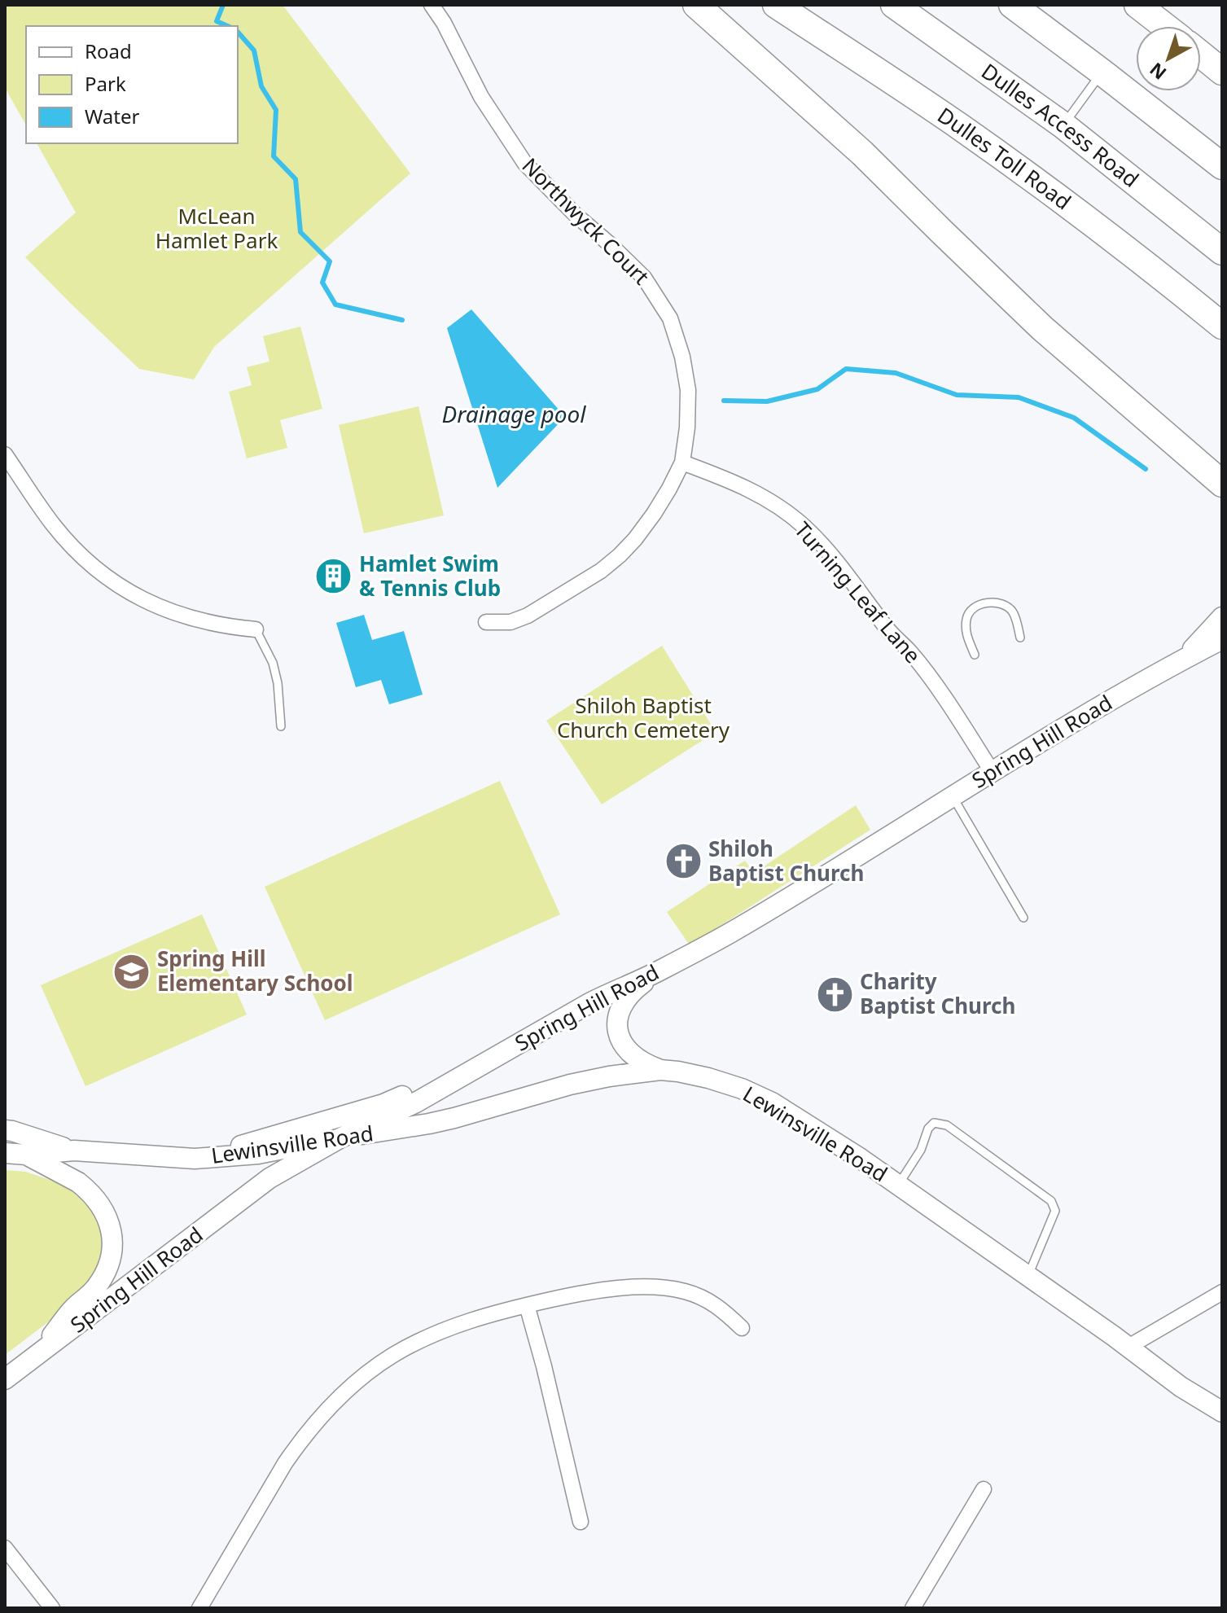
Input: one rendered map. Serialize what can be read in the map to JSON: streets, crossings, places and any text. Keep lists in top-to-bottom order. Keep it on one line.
{"streets":{"highway":["Dulles Access Road","Dulles Toll Road"],"main road":["Spring Hill Road","Lewinsville Road"],"street":["Northwyck Court","Turning Leaf Lane"]},"crossings":[["Northwyck Court","Turning Leaf Lane"],["Turning Leaf Lane","Spring Hill Road"],["Spring Hill Road","Lewinsville Road"]],"water":["Drainage pool"],"parks":["McLean Hamlet Park","Shiloh Baptist Church Cemetery"],"places":{"building":["Hamlet Swim & Tennis Club"],"church":["Shiloh Baptist Church","Charity Baptist Church"],"school or university":["Spring Hill Elementary School"]},"legend":["Road","Park","Water"],"north":"bottom left"}
